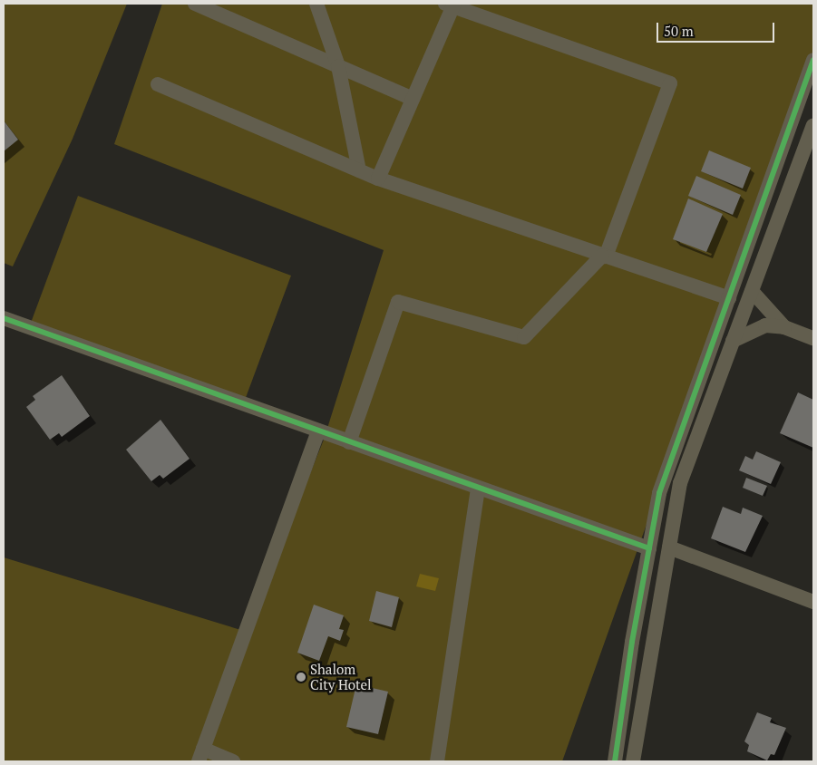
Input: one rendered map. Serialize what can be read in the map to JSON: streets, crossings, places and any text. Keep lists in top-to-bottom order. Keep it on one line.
{"places":["Shalom City Hotel"],"scale_bar":"50 m"}
